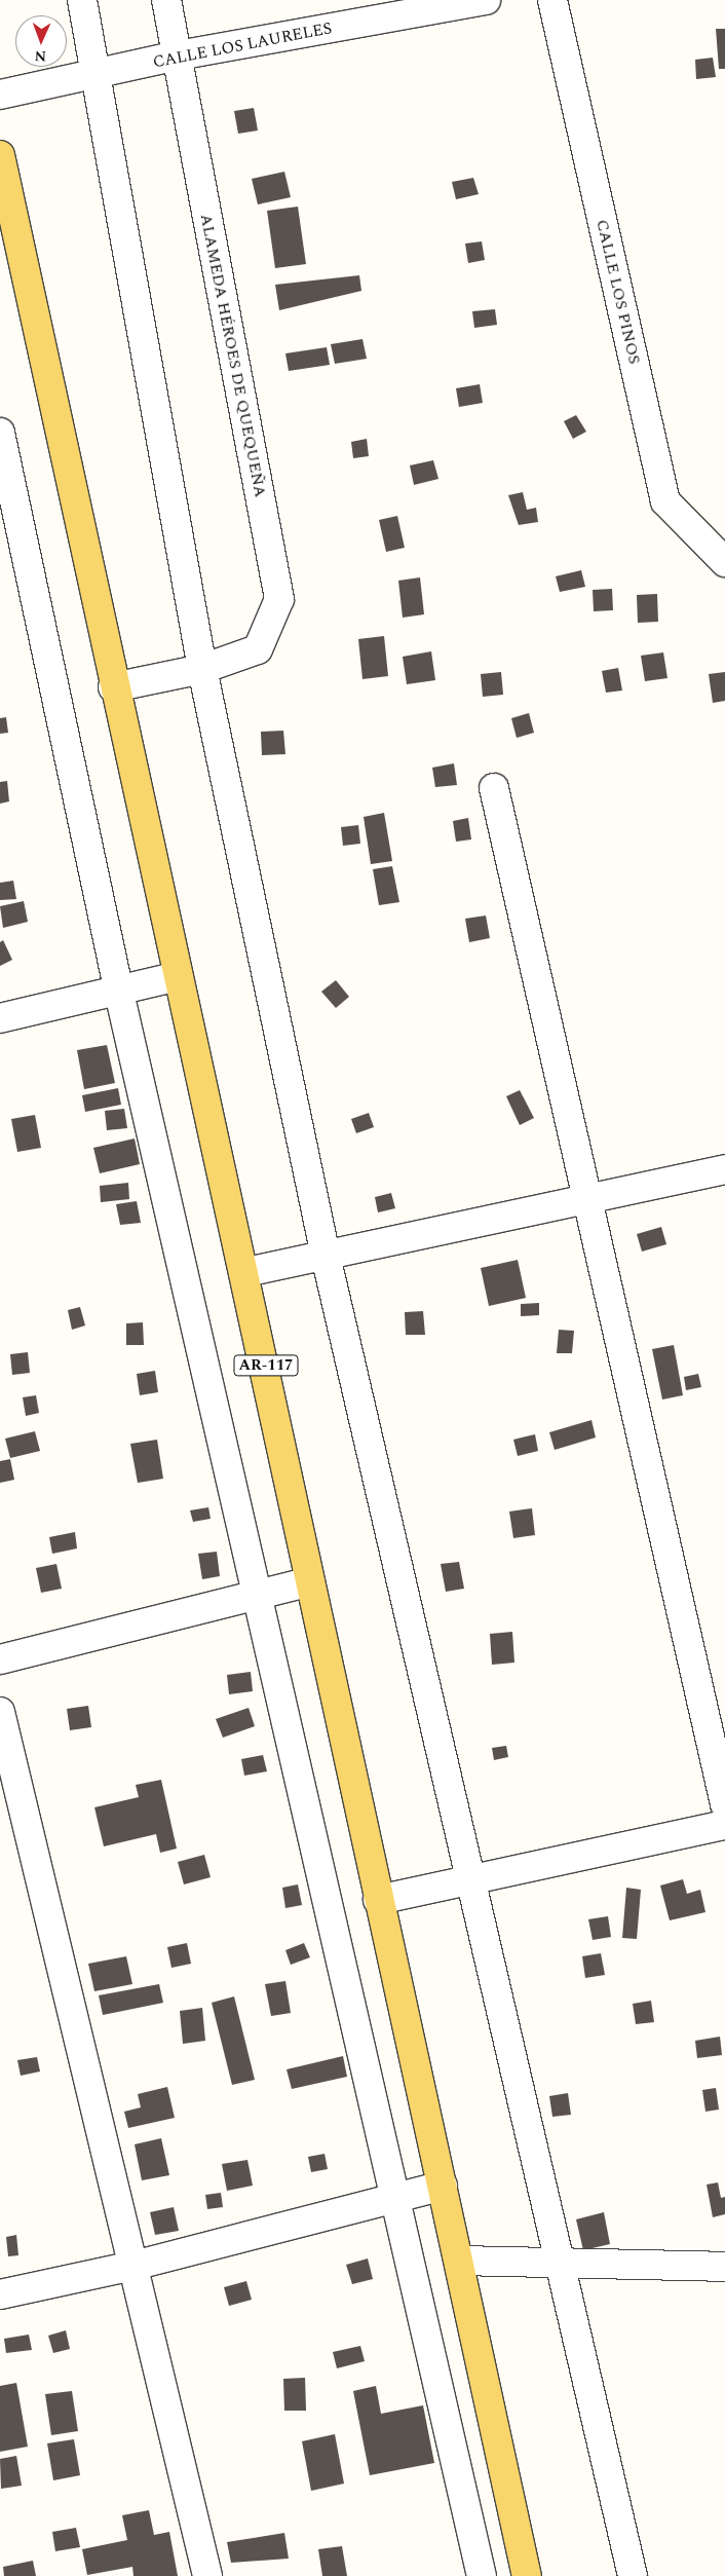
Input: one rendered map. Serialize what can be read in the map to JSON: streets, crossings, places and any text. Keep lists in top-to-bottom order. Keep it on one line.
{"streets":{"main road":["AR-117"],"street":["CALLE LOS LAURELES","CALLE LOS PINOS","ALAMEDA HÉROES DE QUEQUEÑA"]},"crossings":[["CALLE LOS LAURELES","ALAMEDA HÉROES DE QUEQUEÑA"],["ALAMEDA HÉROES DE QUEQUEÑA","AR-117"]],"north":"bottom"}
